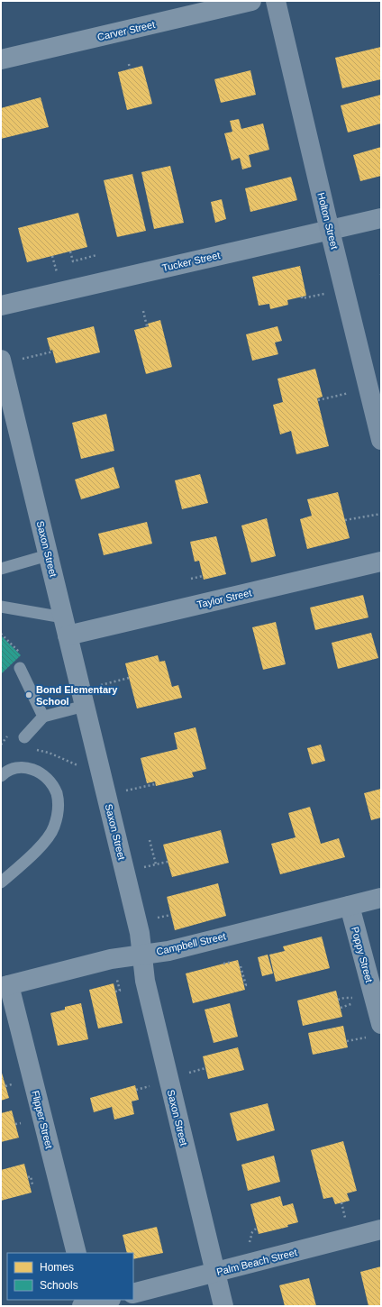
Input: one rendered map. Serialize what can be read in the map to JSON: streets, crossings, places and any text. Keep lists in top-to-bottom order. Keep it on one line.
{"streets":{"street":["Carver Street","Holton Street","Tucker Street","Saxon Street","Taylor Street","Campbell Street","Poppy Street","Flipper Street","Palm Beach Street"]},"crossings":[["Holton Street","Tucker Street"],["Saxon Street","Taylor Street"],["Saxon Street","Campbell Street"],["Saxon Street","Palm Beach Street"],["Campbell Street","Poppy Street"],["Campbell Street","Flipper Street"]],"places":["Bond Elementary School"],"legend":["Homes","Schools"]}
